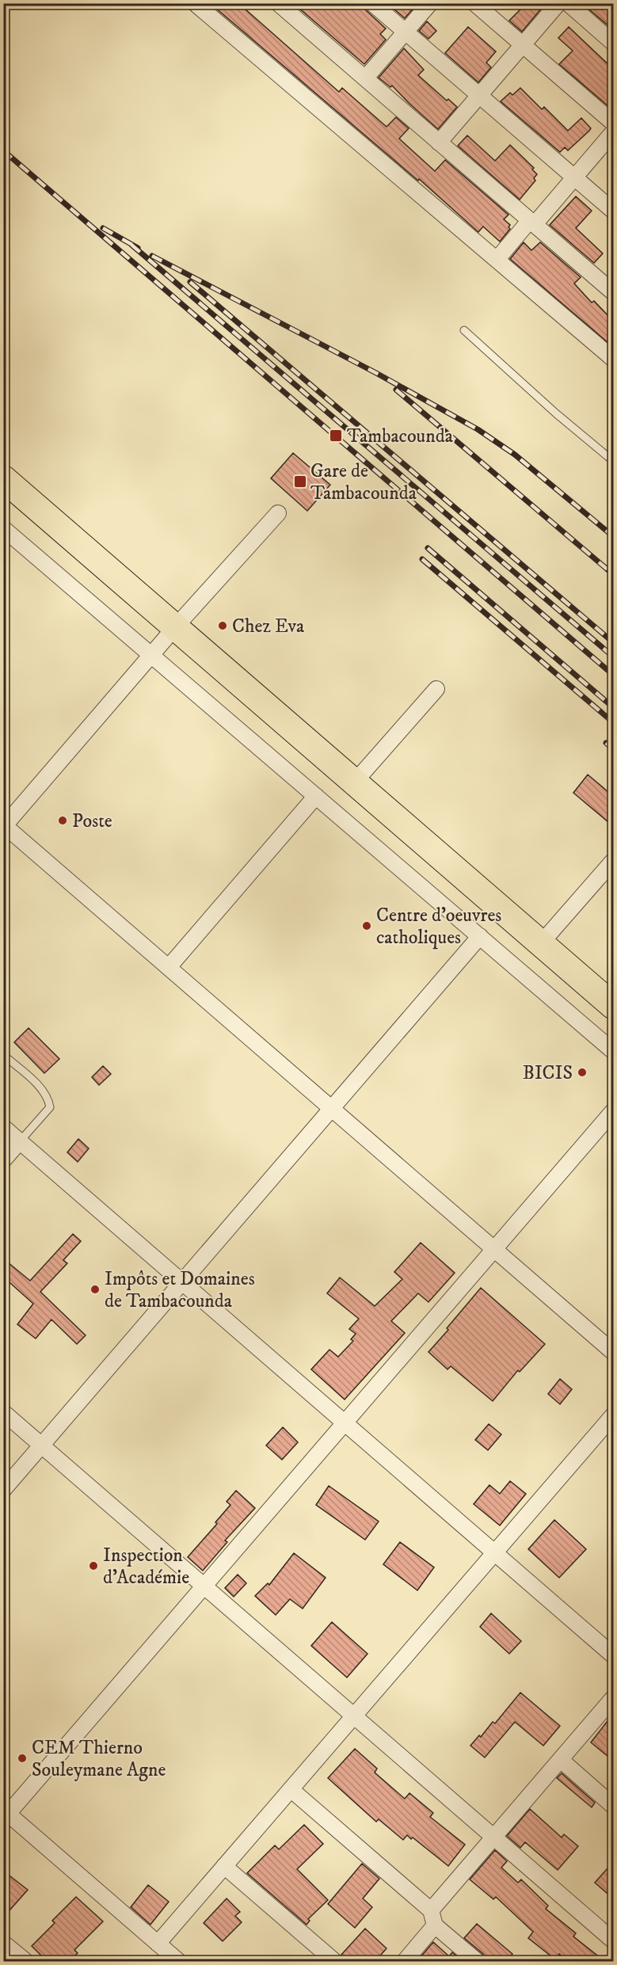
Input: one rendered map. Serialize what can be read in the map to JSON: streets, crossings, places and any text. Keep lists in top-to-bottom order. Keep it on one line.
{"places":{"transit":["Tambacounda","Gare de Tambacounda"],"other":["Chez Eva","Poste","Centre d'oeuvres catholiques","BICIS","Impôts et Domaines de Tambacounda","Inspection d'Académie","CEM Thierno Souleymane Agne"]}}
